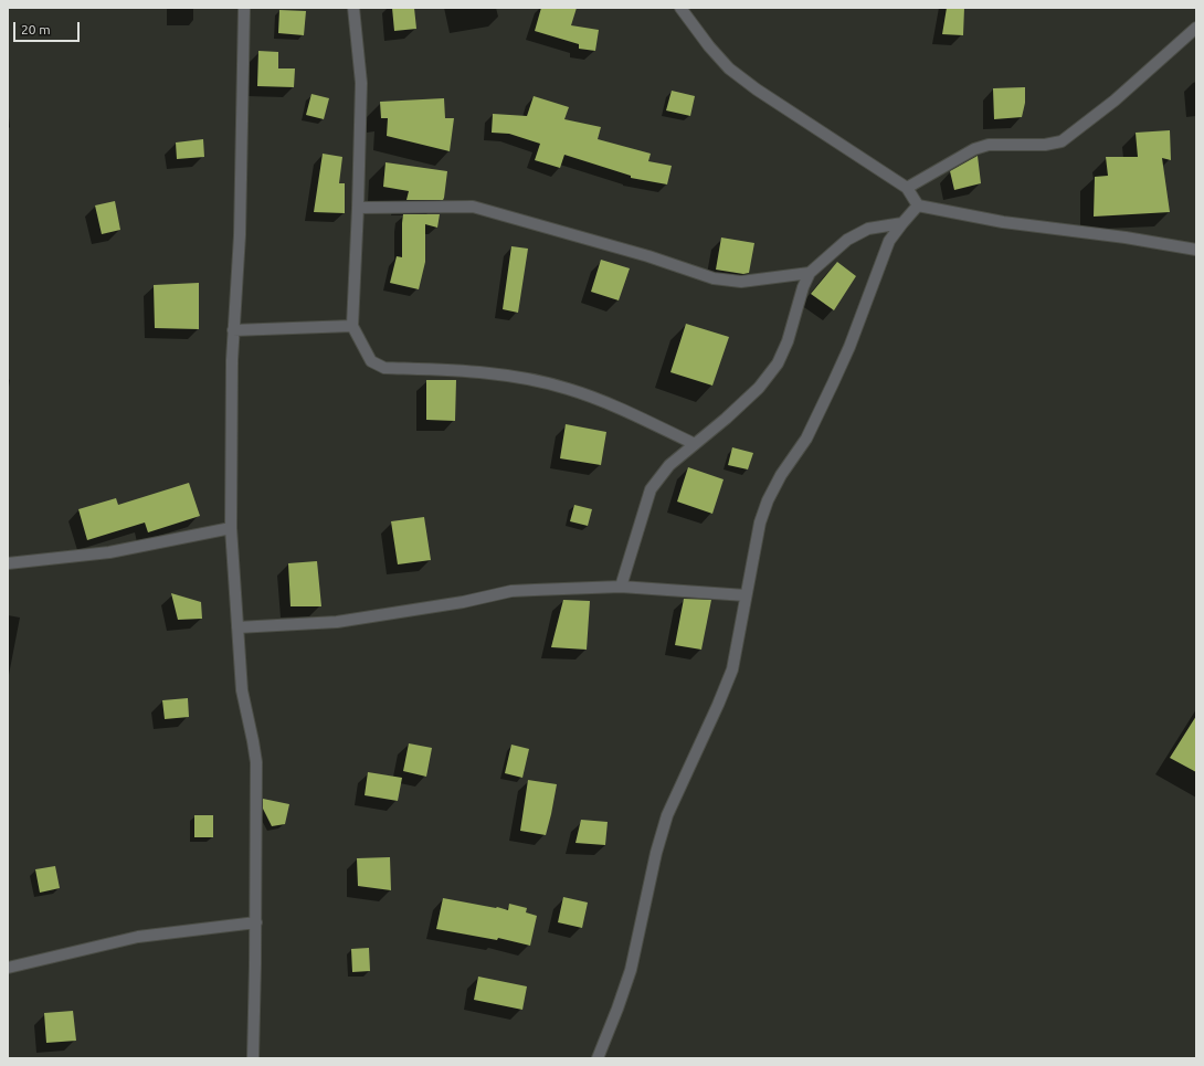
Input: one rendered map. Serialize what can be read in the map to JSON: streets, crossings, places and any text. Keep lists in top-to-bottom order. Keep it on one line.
{"scale_bar":"20 m"}
